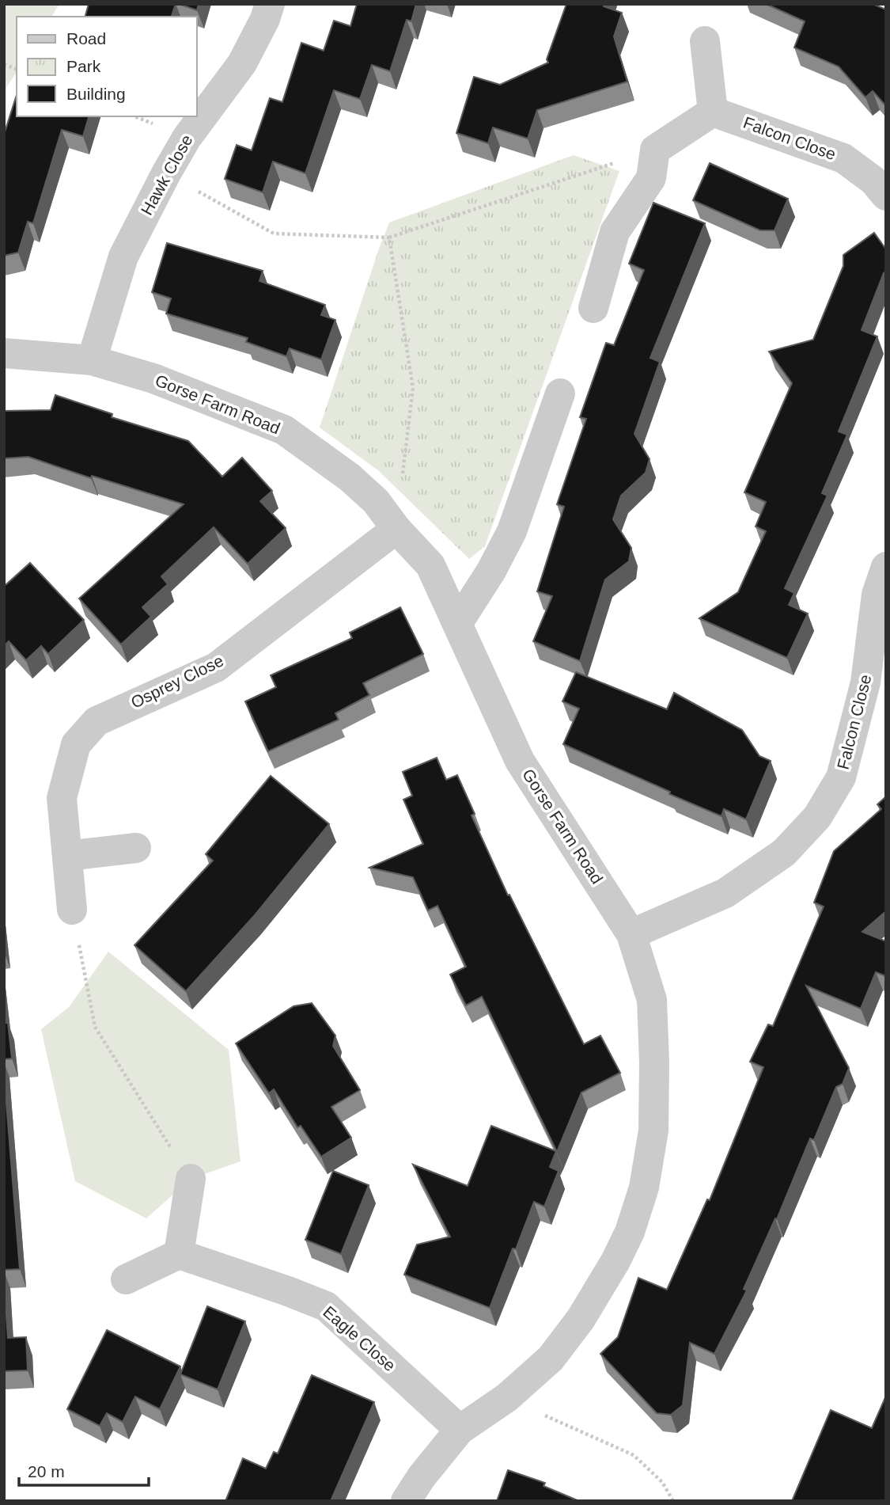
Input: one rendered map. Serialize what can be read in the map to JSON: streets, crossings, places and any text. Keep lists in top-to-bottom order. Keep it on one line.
{"streets":{"street":["Falcon Close","Hawk Close","Gorse Farm Road","Osprey Close","Eagle Close"]},"crossings":[["Falcon Close","Gorse Farm Road"],["Hawk Close","Gorse Farm Road"],["Gorse Farm Road","Osprey Close"],["Gorse Farm Road","Eagle Close"]],"legend":["Road","Park","Building"],"scale_bar":"20 m"}
